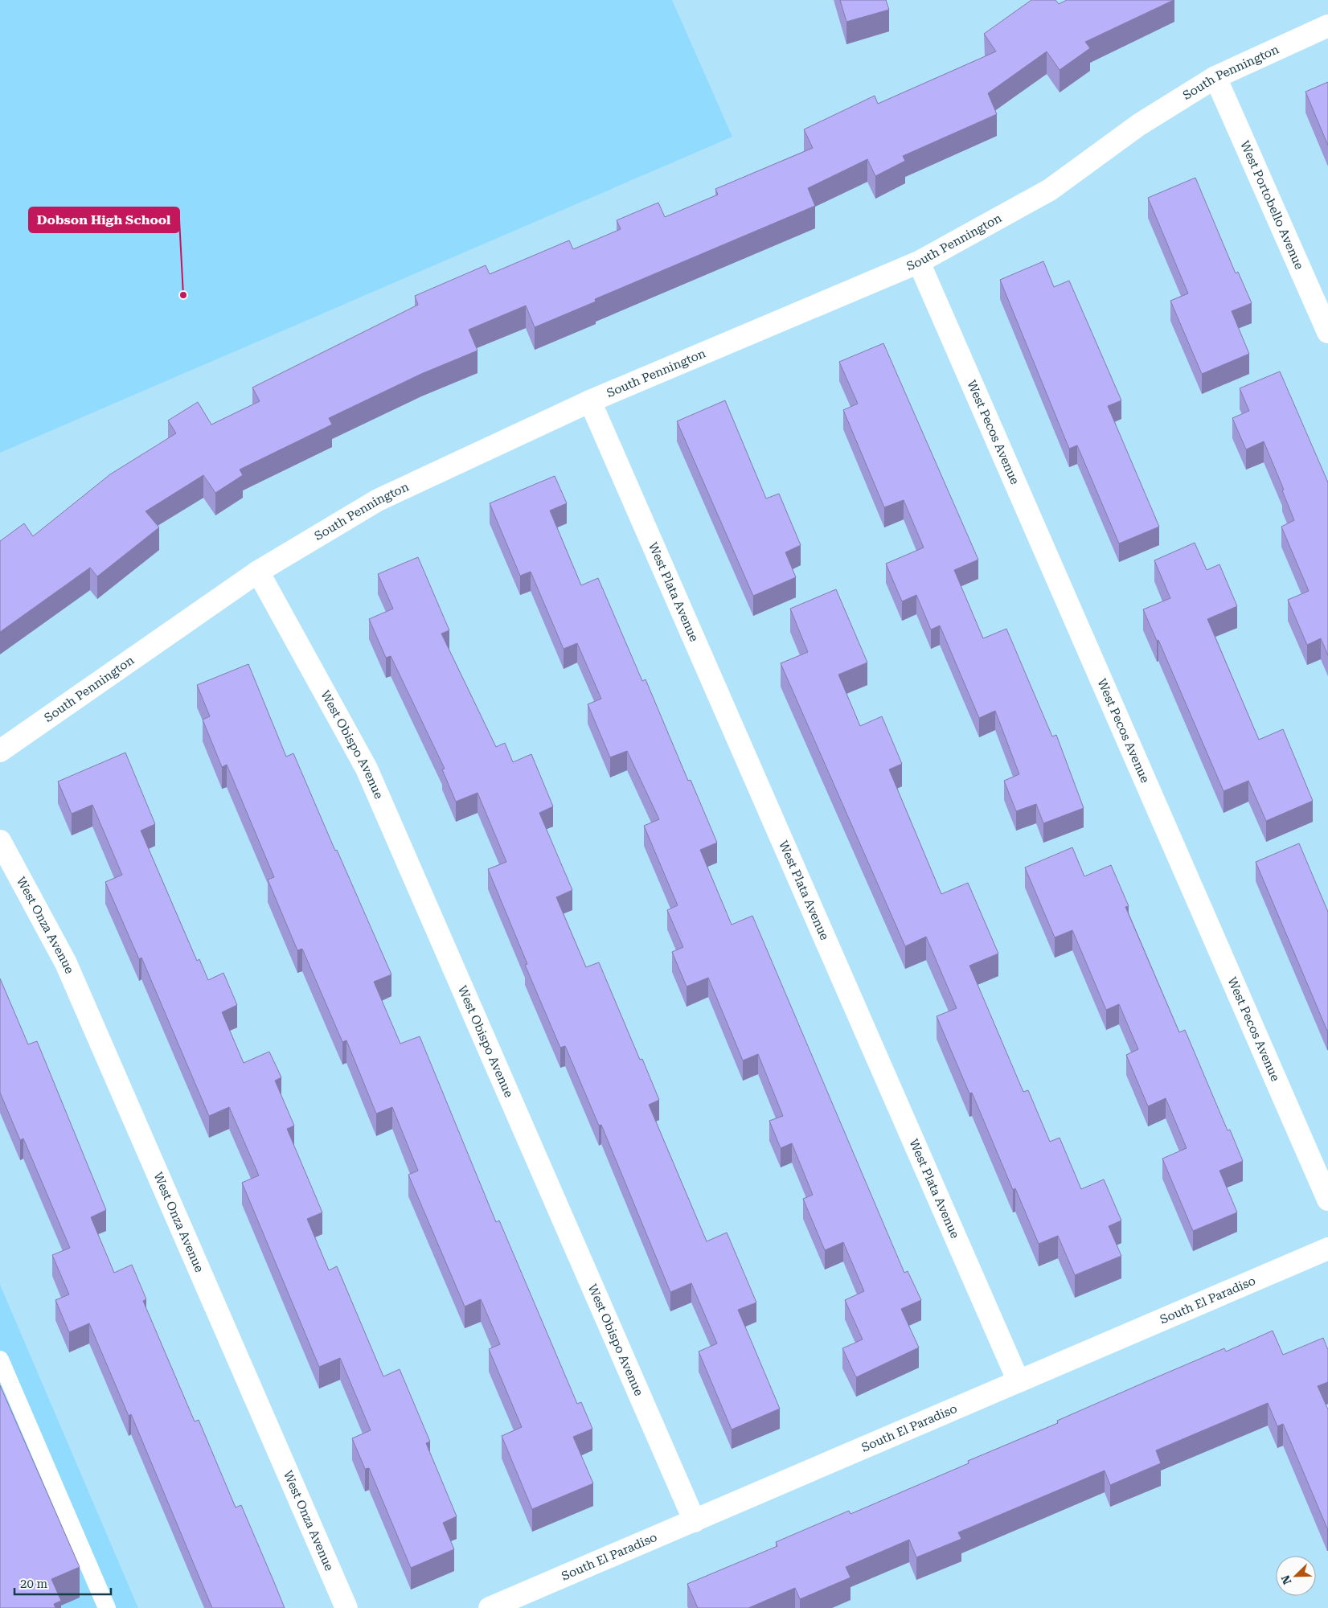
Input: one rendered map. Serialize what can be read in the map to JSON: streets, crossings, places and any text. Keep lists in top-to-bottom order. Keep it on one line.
{"streets":{"street":["South Pennington","West Portobello Avenue","West Pecos Avenue","West Plata Avenue","West Obispo Avenue","West Onza Avenue","South El Paradiso"]},"crossings":[["South Pennington","West Portobello Avenue"],["South Pennington","West Pecos Avenue"],["South Pennington","West Plata Avenue"],["South Pennington","West Obispo Avenue"],["West Plata Avenue","South El Paradiso"],["West Obispo Avenue","South El Paradiso"]],"places":["Dobson High School"],"scale_bar":"20 m","north":"bottom left"}
